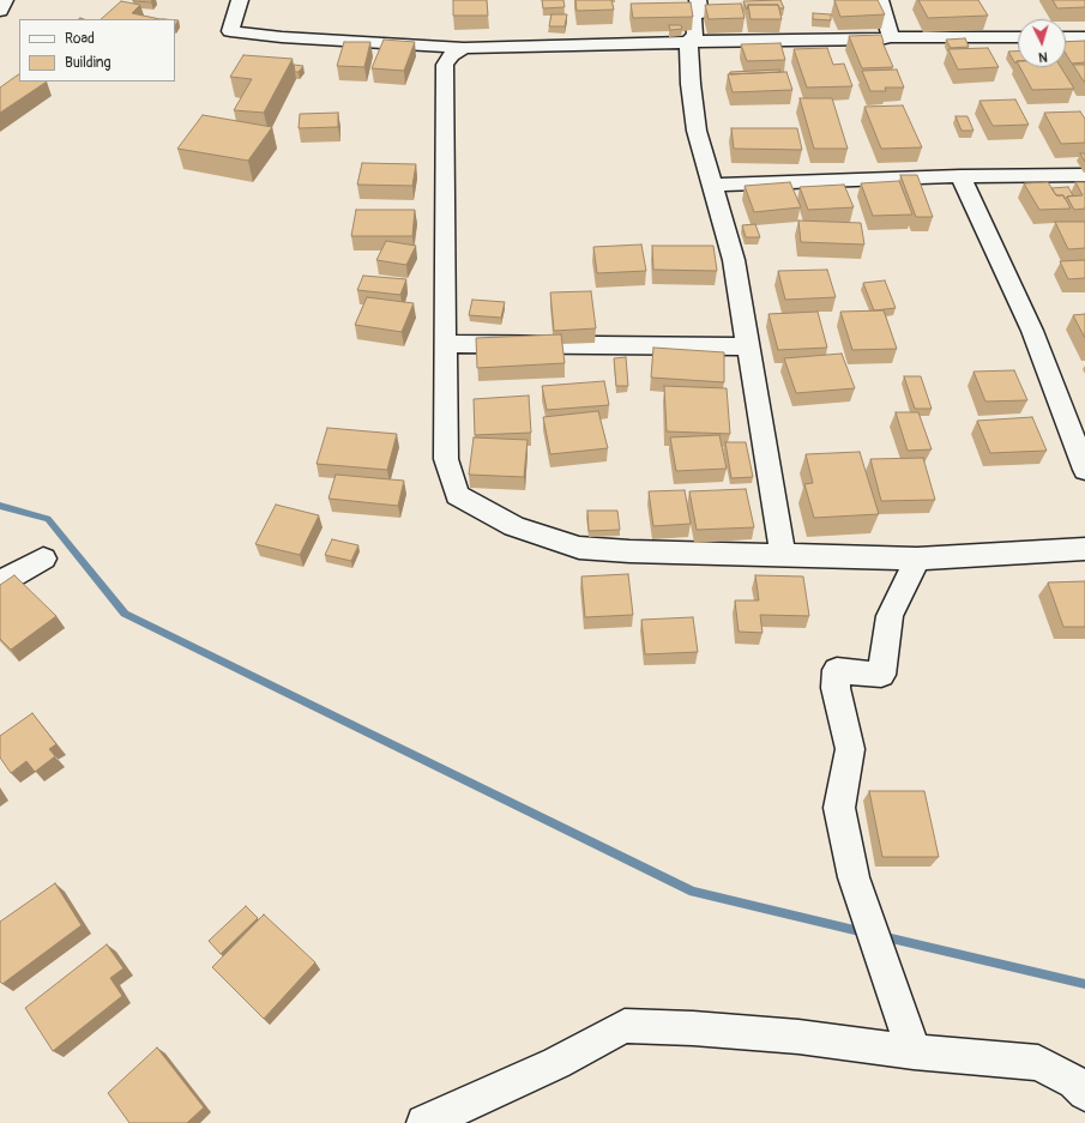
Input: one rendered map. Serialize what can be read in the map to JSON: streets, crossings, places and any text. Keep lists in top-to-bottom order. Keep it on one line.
{"legend":["Road","Building"],"north":"bottom"}
